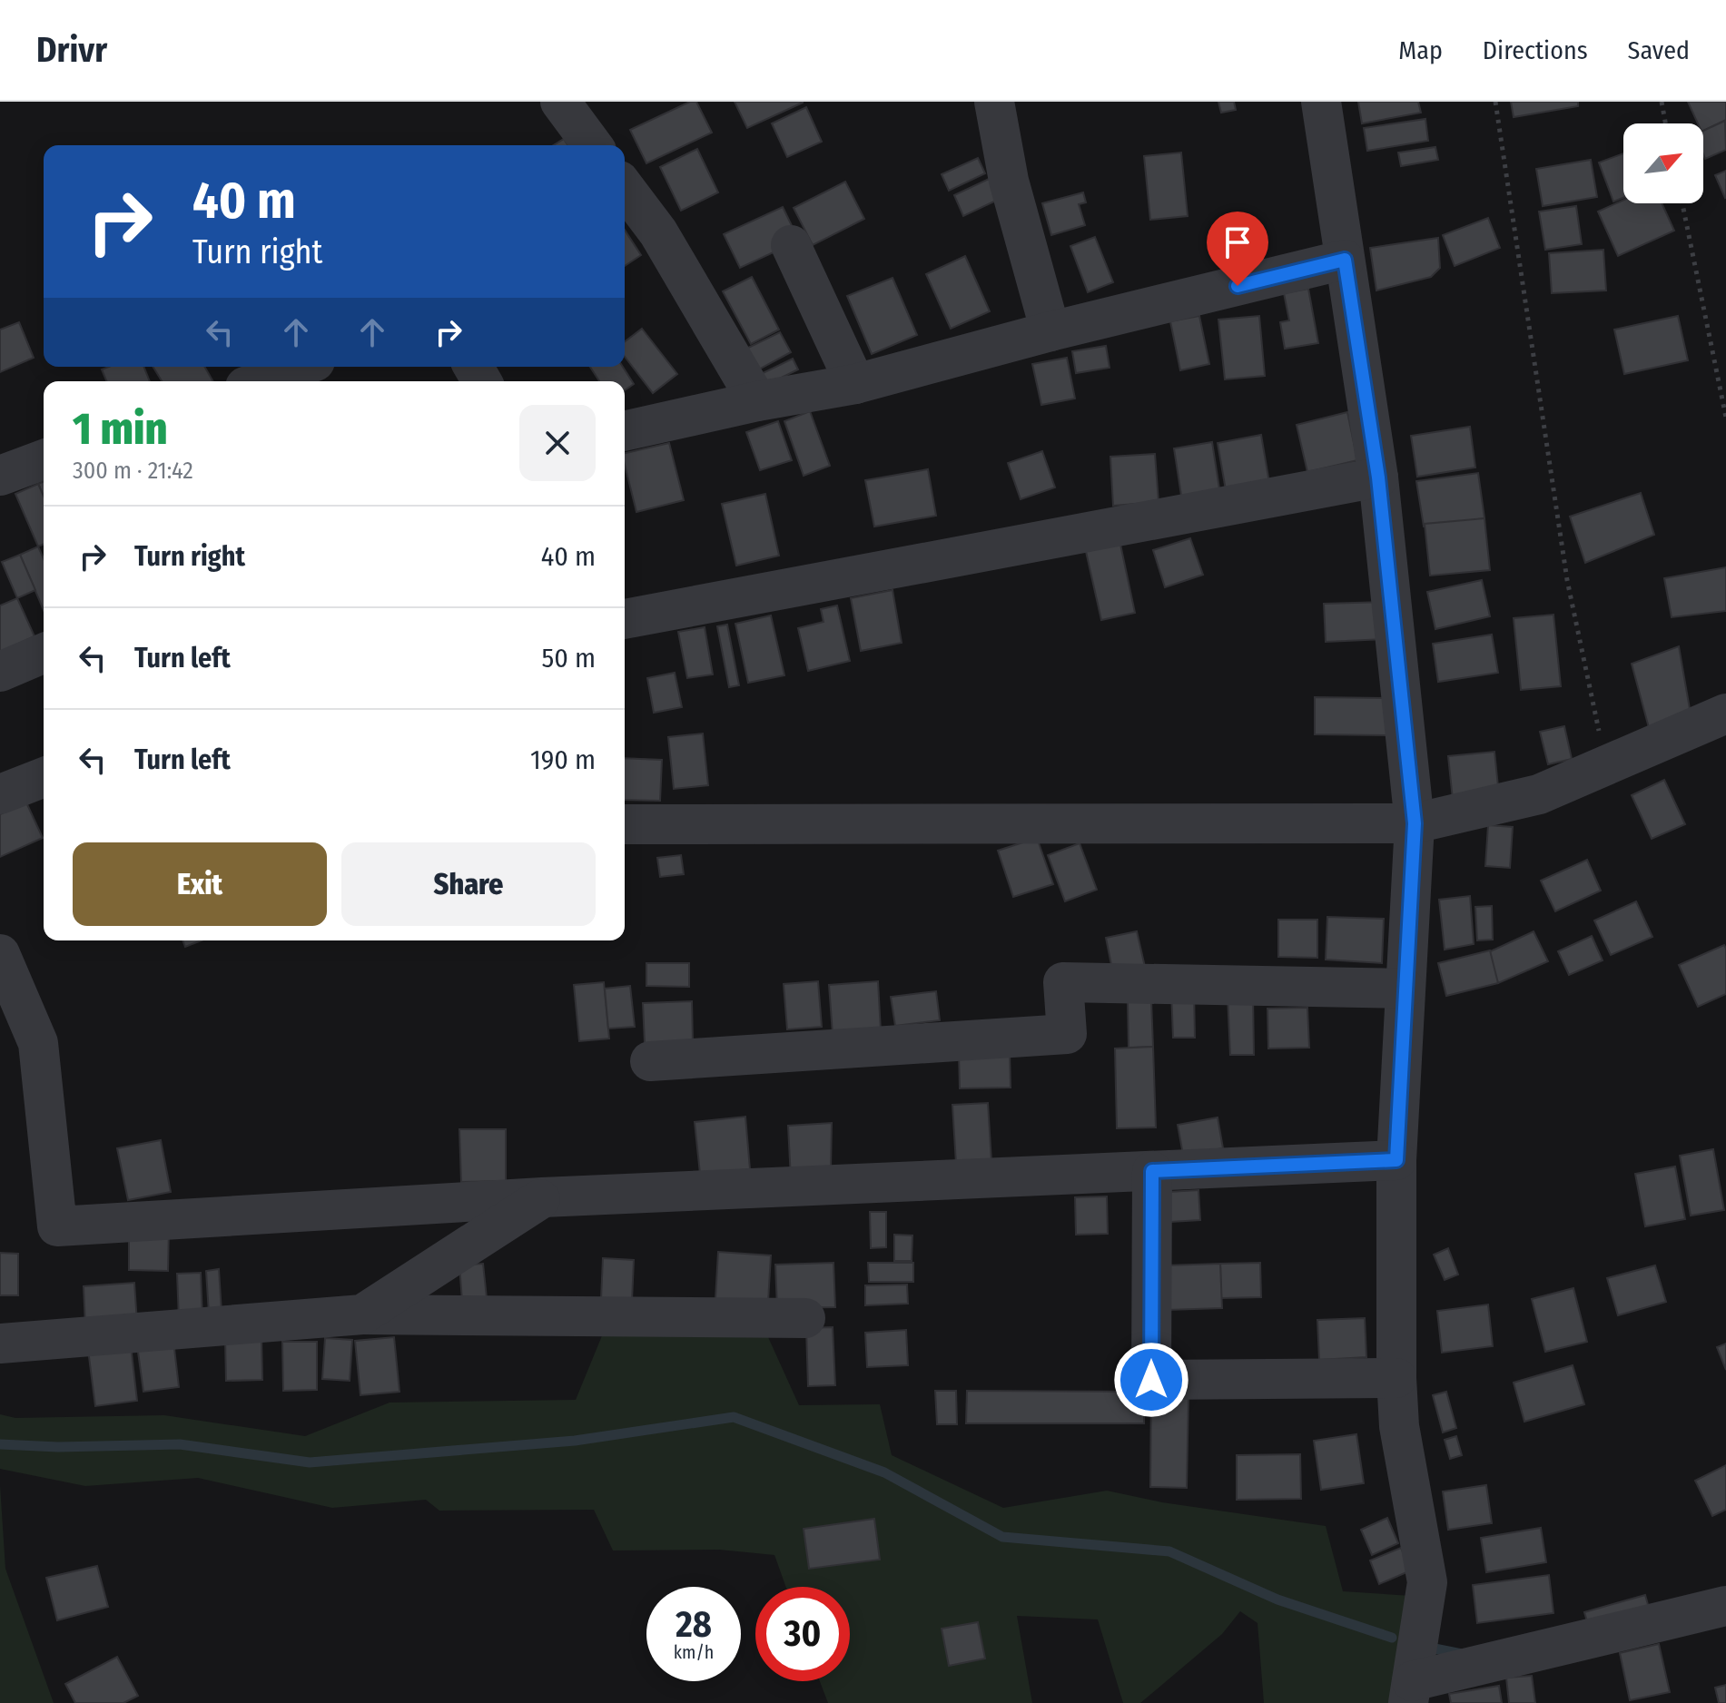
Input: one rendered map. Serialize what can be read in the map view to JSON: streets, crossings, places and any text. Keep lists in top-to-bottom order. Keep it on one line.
{"north":"top right","page":{"header":"Drivr","nav":["Map","Directions","Saved"],"turn":["40 m","Turn right"],"heading":["1 min","300 m · 21:42"],"list":[{"name":"Turn right","value":"40 m"},{"name":"Turn left","value":"50 m"},{"name":"Turn left","value":"190 m"}],"buttons":["Exit","Share"],"speed":"28 km/h","limit":"30"}}
